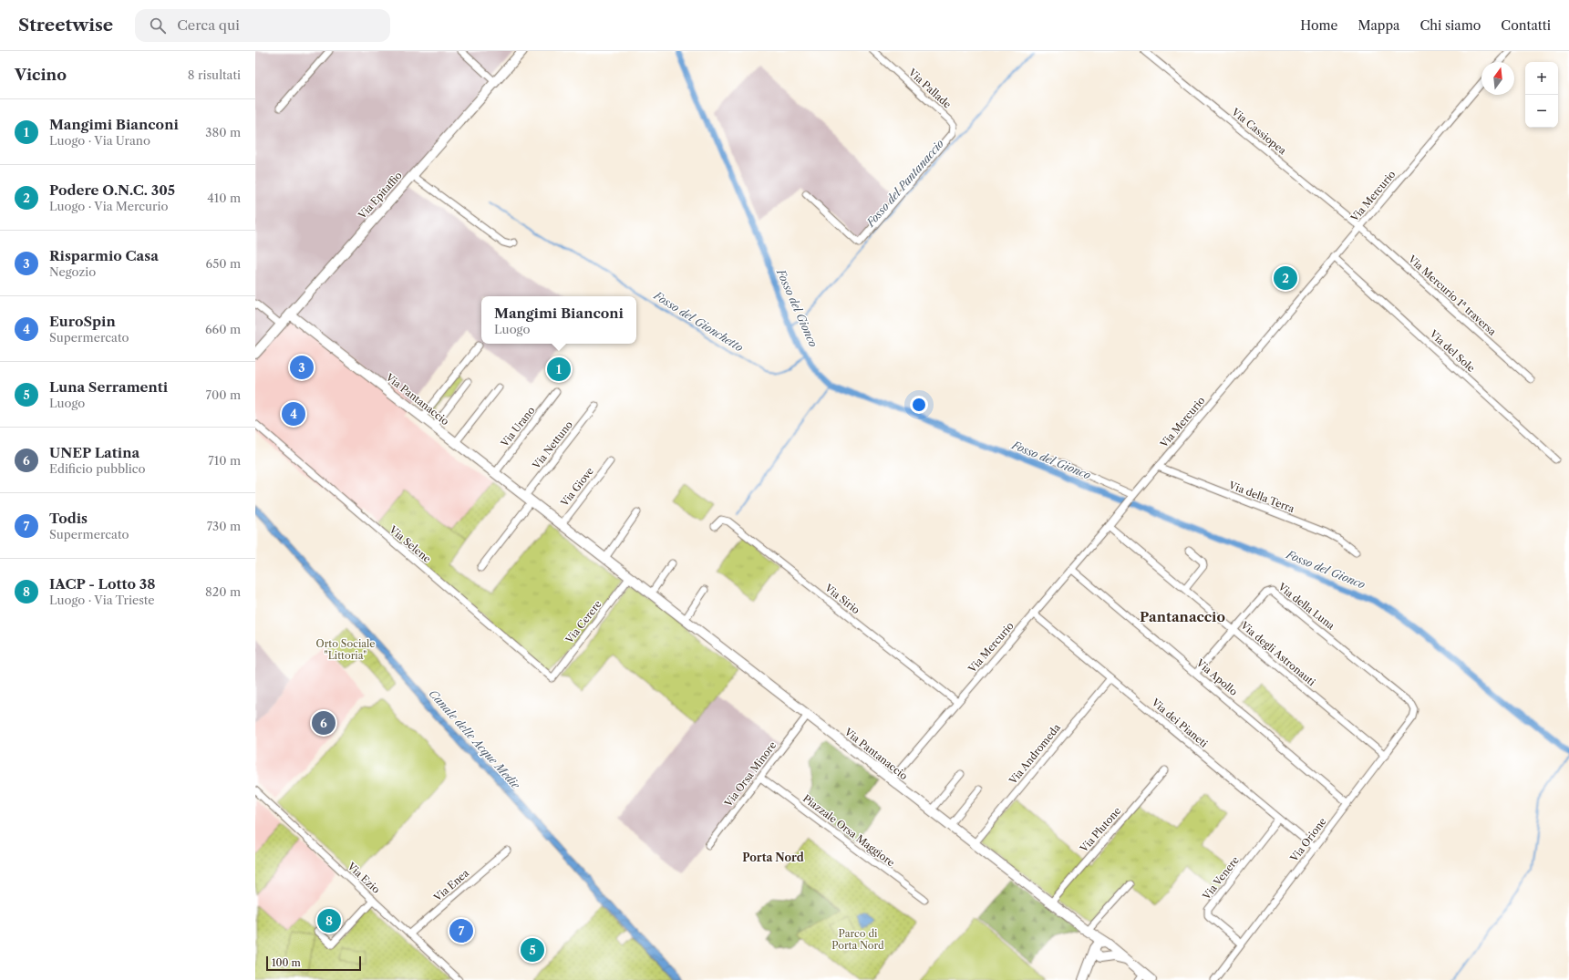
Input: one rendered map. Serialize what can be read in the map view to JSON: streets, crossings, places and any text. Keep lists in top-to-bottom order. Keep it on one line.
{"streets":{"street":["Via Pallade","Via Cassiopea","Via Epitaffio","Via Mercurio","Via Mercurio 1ª traversa","Via del Sole","Via Pantanaccio","Via Urano","Via Nettuno","Via Giove","Via della Terra","Via Selene","Via Sirio","Via della Luna","Via Cerere","Via degli Astronauti","Via Apollo","Via dei Pianeti","Via Andromeda","Via Orsa Minore","Via Plutone","Piazzale Orsa Maggiore","Via Orione","Via Ezio","Via Venere","Via Enea"]},"crossings":[["Via Cassiopea","Via Mercurio"],["Via Cassiopea","Via Mercurio 1ª traversa"],["Via Epitaffio","Via Pantanaccio"],["Via Mercurio","Via Mercurio 1ª traversa"],["Via Mercurio","Via del Sole"],["Via Mercurio","Via Pantanaccio"],["Via Mercurio","Via della Terra"],["Via Mercurio","Via Sirio"],["Via Mercurio","Via degli Astronauti"],["Via Mercurio","Via Apollo"],["Via Mercurio","Via dei Pianeti"],["Via Pantanaccio","Via Urano"],["Via Pantanaccio","Via Nettuno"],["Via Pantanaccio","Via Giove"],["Via Pantanaccio","Via Cerere"],["Via Pantanaccio","Via Andromeda"],["Via Pantanaccio","Via Orsa Minore"],["Via Pantanaccio","Via Plutone"],["Via Selene","Via Cerere"],["Via della Luna","Via degli Astronauti"],["Via della Luna","Via Apollo"],["Via della Luna","Via Orione"],["Via degli Astronauti","Via Orione"],["Via Apollo","Via Orione"],["Via dei Pianeti","Via Andromeda"],["Via dei Pianeti","Via Orione"],["Via dei Pianeti","Via Venere"],["Via Orsa Minore","Piazzale Orsa Maggiore"],["Via Orione","Via Venere"],["Via Ezio","Via Enea"]],"districts":["Pantanaccio","Porta Nord"],"water":["Fosso del Pantanaccio","Fosso del Gionco","Fosso del Gionchetto","Canale delle Acque Medie"],"parks":["Orto Sociale \"Littoria\"","Parco di Porta Nord"],"scale_bar":"100 m","north":"top","page":{"header":"Streetwise","search":"Cerca qui","nav":["Home","Mappa","Chi siamo","Contatti"],"heading":["Vicino","8 risultati"],"map_buttons":["+","−"],"list":[{"mark":"1","name":"Mangimi Bianconi","note":"Luogo · Via Urano","value":"380 m"},{"mark":"2","name":"Podere O.N.C. 305","note":"Luogo · Via Mercurio","value":"410 m"},{"mark":"3","name":"Risparmio Casa","note":"Negozio","value":"650 m"},{"mark":"4","name":"EuroSpin","note":"Supermercato","value":"660 m"},{"mark":"5","name":"Luna Serramenti","note":"Luogo","value":"700 m"},{"mark":"6","name":"UNEP Latina","note":"Edificio pubblico","value":"710 m"},{"mark":"7","name":"Todis","note":"Supermercato","value":"730 m"},{"mark":"8","name":"IACP - Lotto 38","note":"Luogo · Via Trieste","value":"820 m"}],"pins":["2","3","1","4","6","8","7","5"],"popup":["Mangimi Bianconi","Luogo"],"scale":"100 m"}}
